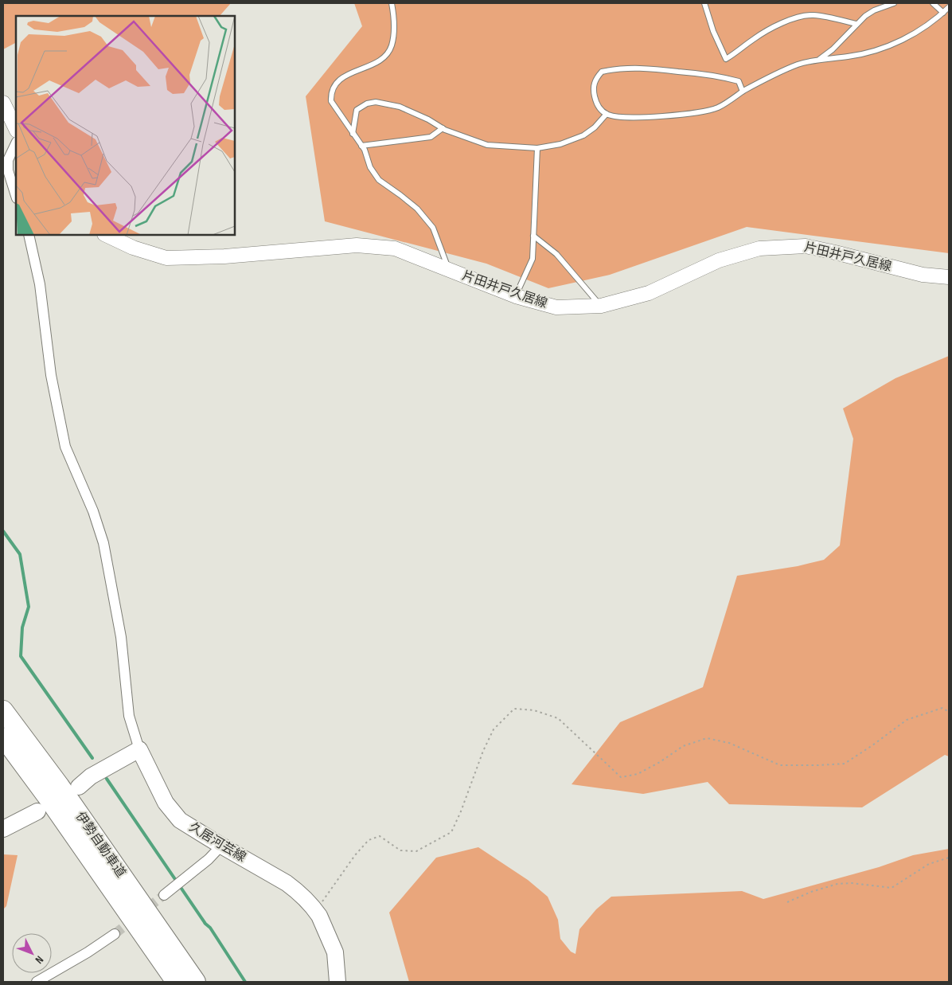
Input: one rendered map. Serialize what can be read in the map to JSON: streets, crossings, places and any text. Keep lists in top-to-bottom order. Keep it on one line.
{"streets":{"highway":["伊勢自動車道"],"main road":["片田井戸久居線","久居河芸線"]},"north":"bottom right"}
